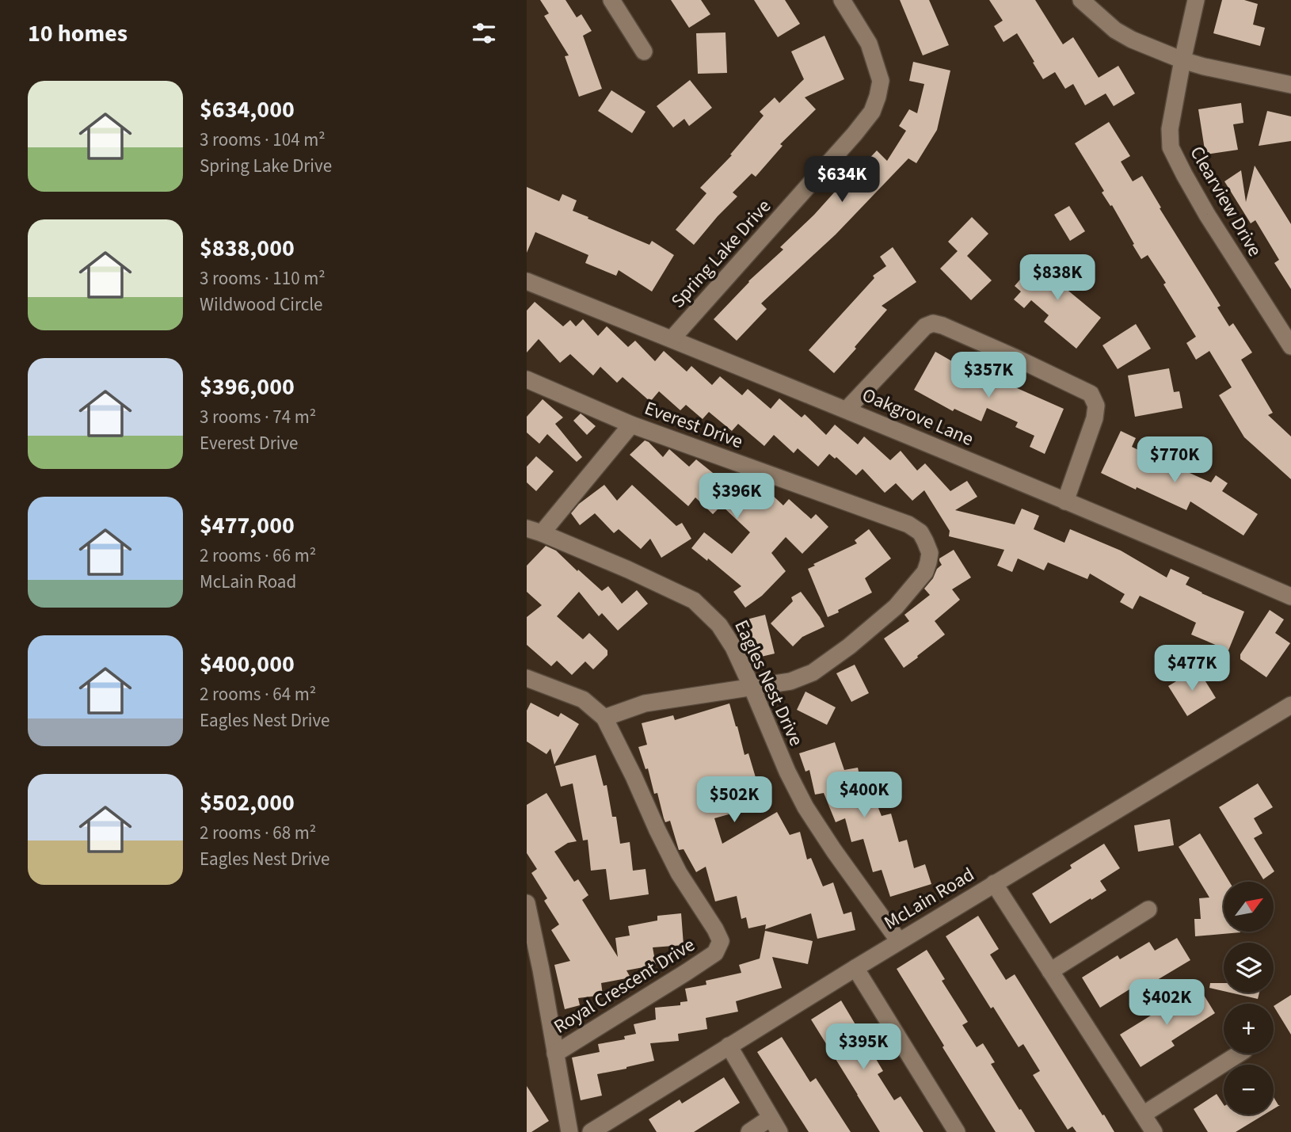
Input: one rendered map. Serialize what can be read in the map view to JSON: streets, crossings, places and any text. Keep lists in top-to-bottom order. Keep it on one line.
{"streets":{"street":["Clearview Drive","Spring Lake Drive","Oakgrove Lane","Everest Drive","Eagles Nest Drive","McLain Road","Royal Crescent Drive"]},"crossings":[["Spring Lake Drive","Oakgrove Lane"],["Everest Drive","Eagles Nest Drive"],["Eagles Nest Drive","McLain Road"]],"north":"top right","page":{"heading":"10 homes","list":[{"name":"$634,000","note":"3 rooms · 104 m² · Spring Lake Drive"},{"name":"$838,000","note":"3 rooms · 110 m² · Wildwood Circle"},{"name":"$396,000","note":"3 rooms · 74 m² · Everest Drive"},{"name":"$477,000","note":"2 rooms · 66 m² · McLain Road"},{"name":"$400,000","note":"2 rooms · 64 m² · Eagles Nest Drive"},{"name":"$502,000","note":"2 rooms · 68 m² · Eagles Nest Drive"}],"price":["$634K","$838K","$357K","$770K","$396K","$477K","$400K","$502K","$402K","$395K"],"map_buttons":["+","−"]}}
